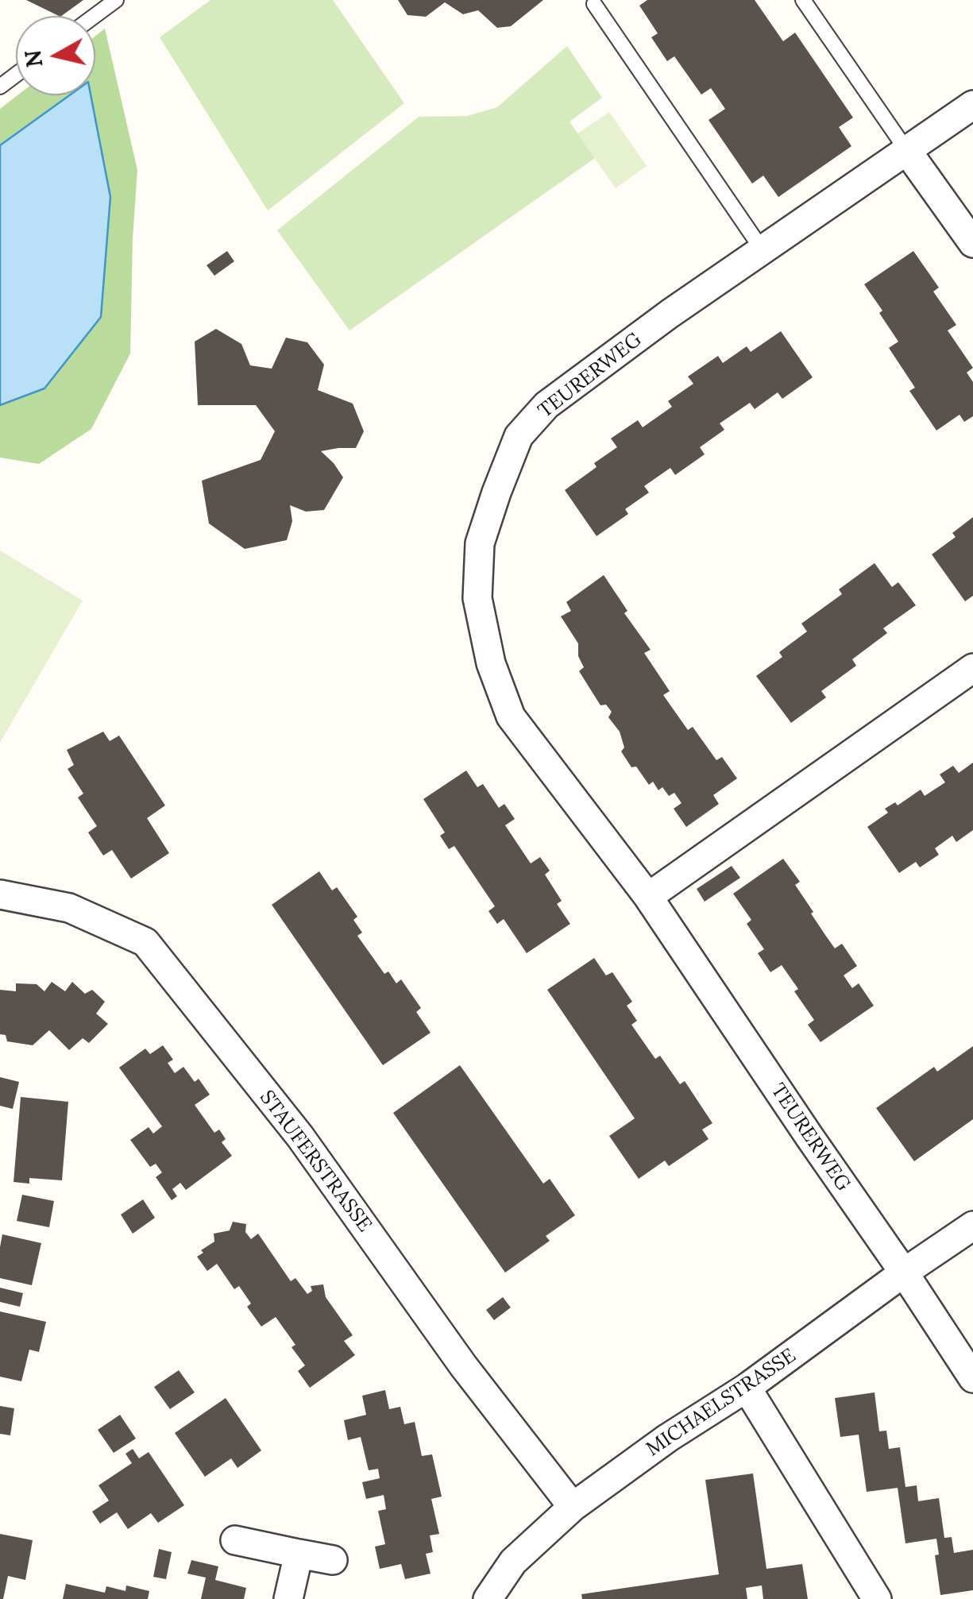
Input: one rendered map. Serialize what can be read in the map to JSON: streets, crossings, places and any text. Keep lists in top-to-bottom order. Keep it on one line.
{"streets":{"street":["TEURERWEG","STAUFERSTRASSE","MICHAELSTRASSE"]},"crossings":[["TEURERWEG","MICHAELSTRASSE"],["STAUFERSTRASSE","MICHAELSTRASSE"]],"north":"left"}
